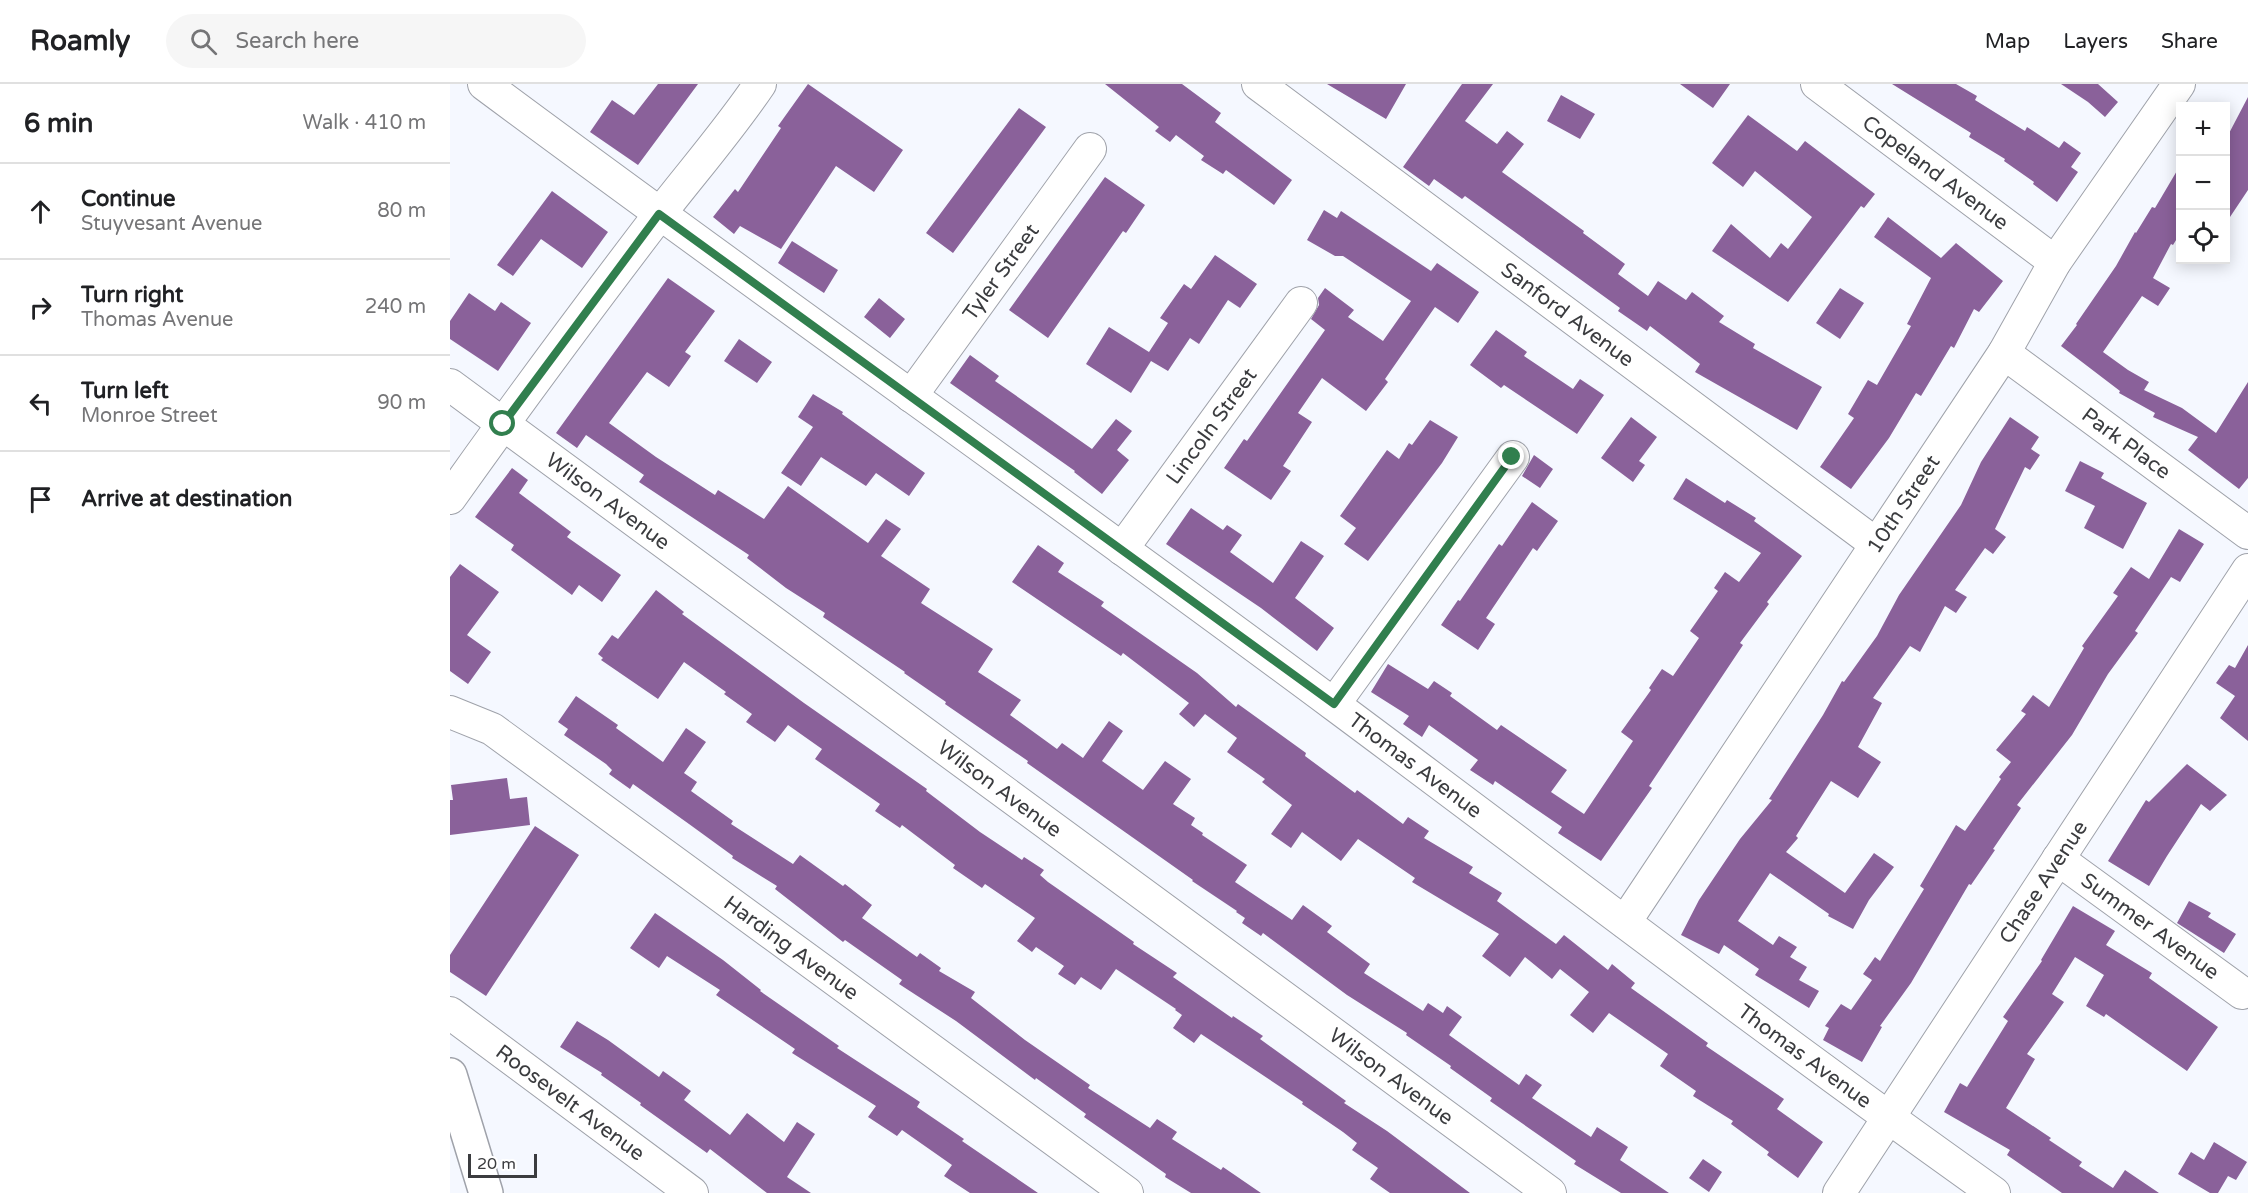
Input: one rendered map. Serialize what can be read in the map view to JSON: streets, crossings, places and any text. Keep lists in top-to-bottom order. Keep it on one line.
{"streets":{"street":["Copeland Avenue","Tyler Street","Sanford Avenue","Lincoln Street","Park Place","Wilson Avenue","10th Street","Thomas Avenue","Chase Avenue","Summer Avenue","Harding Avenue","Roosevelt Avenue"]},"crossings":[["Copeland Avenue","10th Street"],["Tyler Street","Thomas Avenue"],["Sanford Avenue","10th Street"],["Lincoln Street","Thomas Avenue"],["Park Place","10th Street"],["10th Street","Thomas Avenue"],["Thomas Avenue","Chase Avenue"],["Chase Avenue","Summer Avenue"]],"scale_bar":"20 m","page":{"header":"Roamly","search":"Search here","nav":["Map","Layers","Share"],"heading":["6 min","Walk · 410 m"],"map_buttons":["+","−"],"list":[["Continue","Stuyvesant Avenue","80 m"],["Turn right","Thomas Avenue","240 m"],["Turn left","Monroe Street","90 m"],"Arrive at destination"],"scale":"20 m"}}
